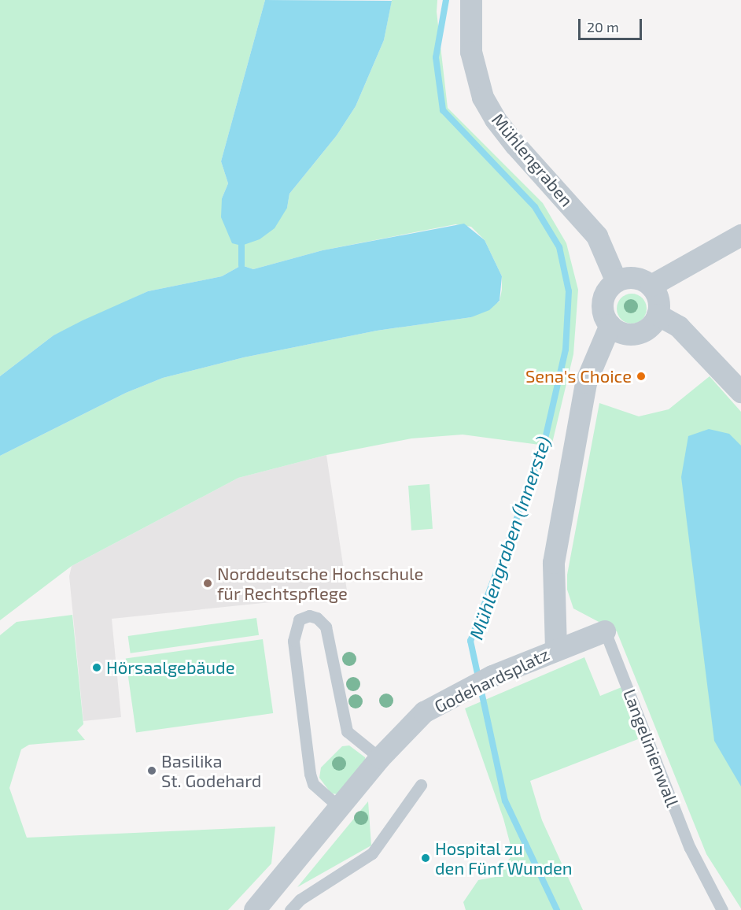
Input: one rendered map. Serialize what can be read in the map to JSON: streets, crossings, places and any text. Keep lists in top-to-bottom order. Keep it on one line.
{"streets":{"street":["Mühlengraben","Godehardsplatz","Langelinienwall"]},"crossings":[["Mühlengraben","Godehardsplatz"],["Godehardsplatz","Langelinienwall"]],"water":["Mühlengraben (Innerste)"],"places":["Sena's Choice","Norddeutsche Hochschule für Rechtspflege","Hörsaalgebäude","Basilika St. Godehard","Hospital zu den Fünf Wunden"],"scale_bar":"20 m"}
